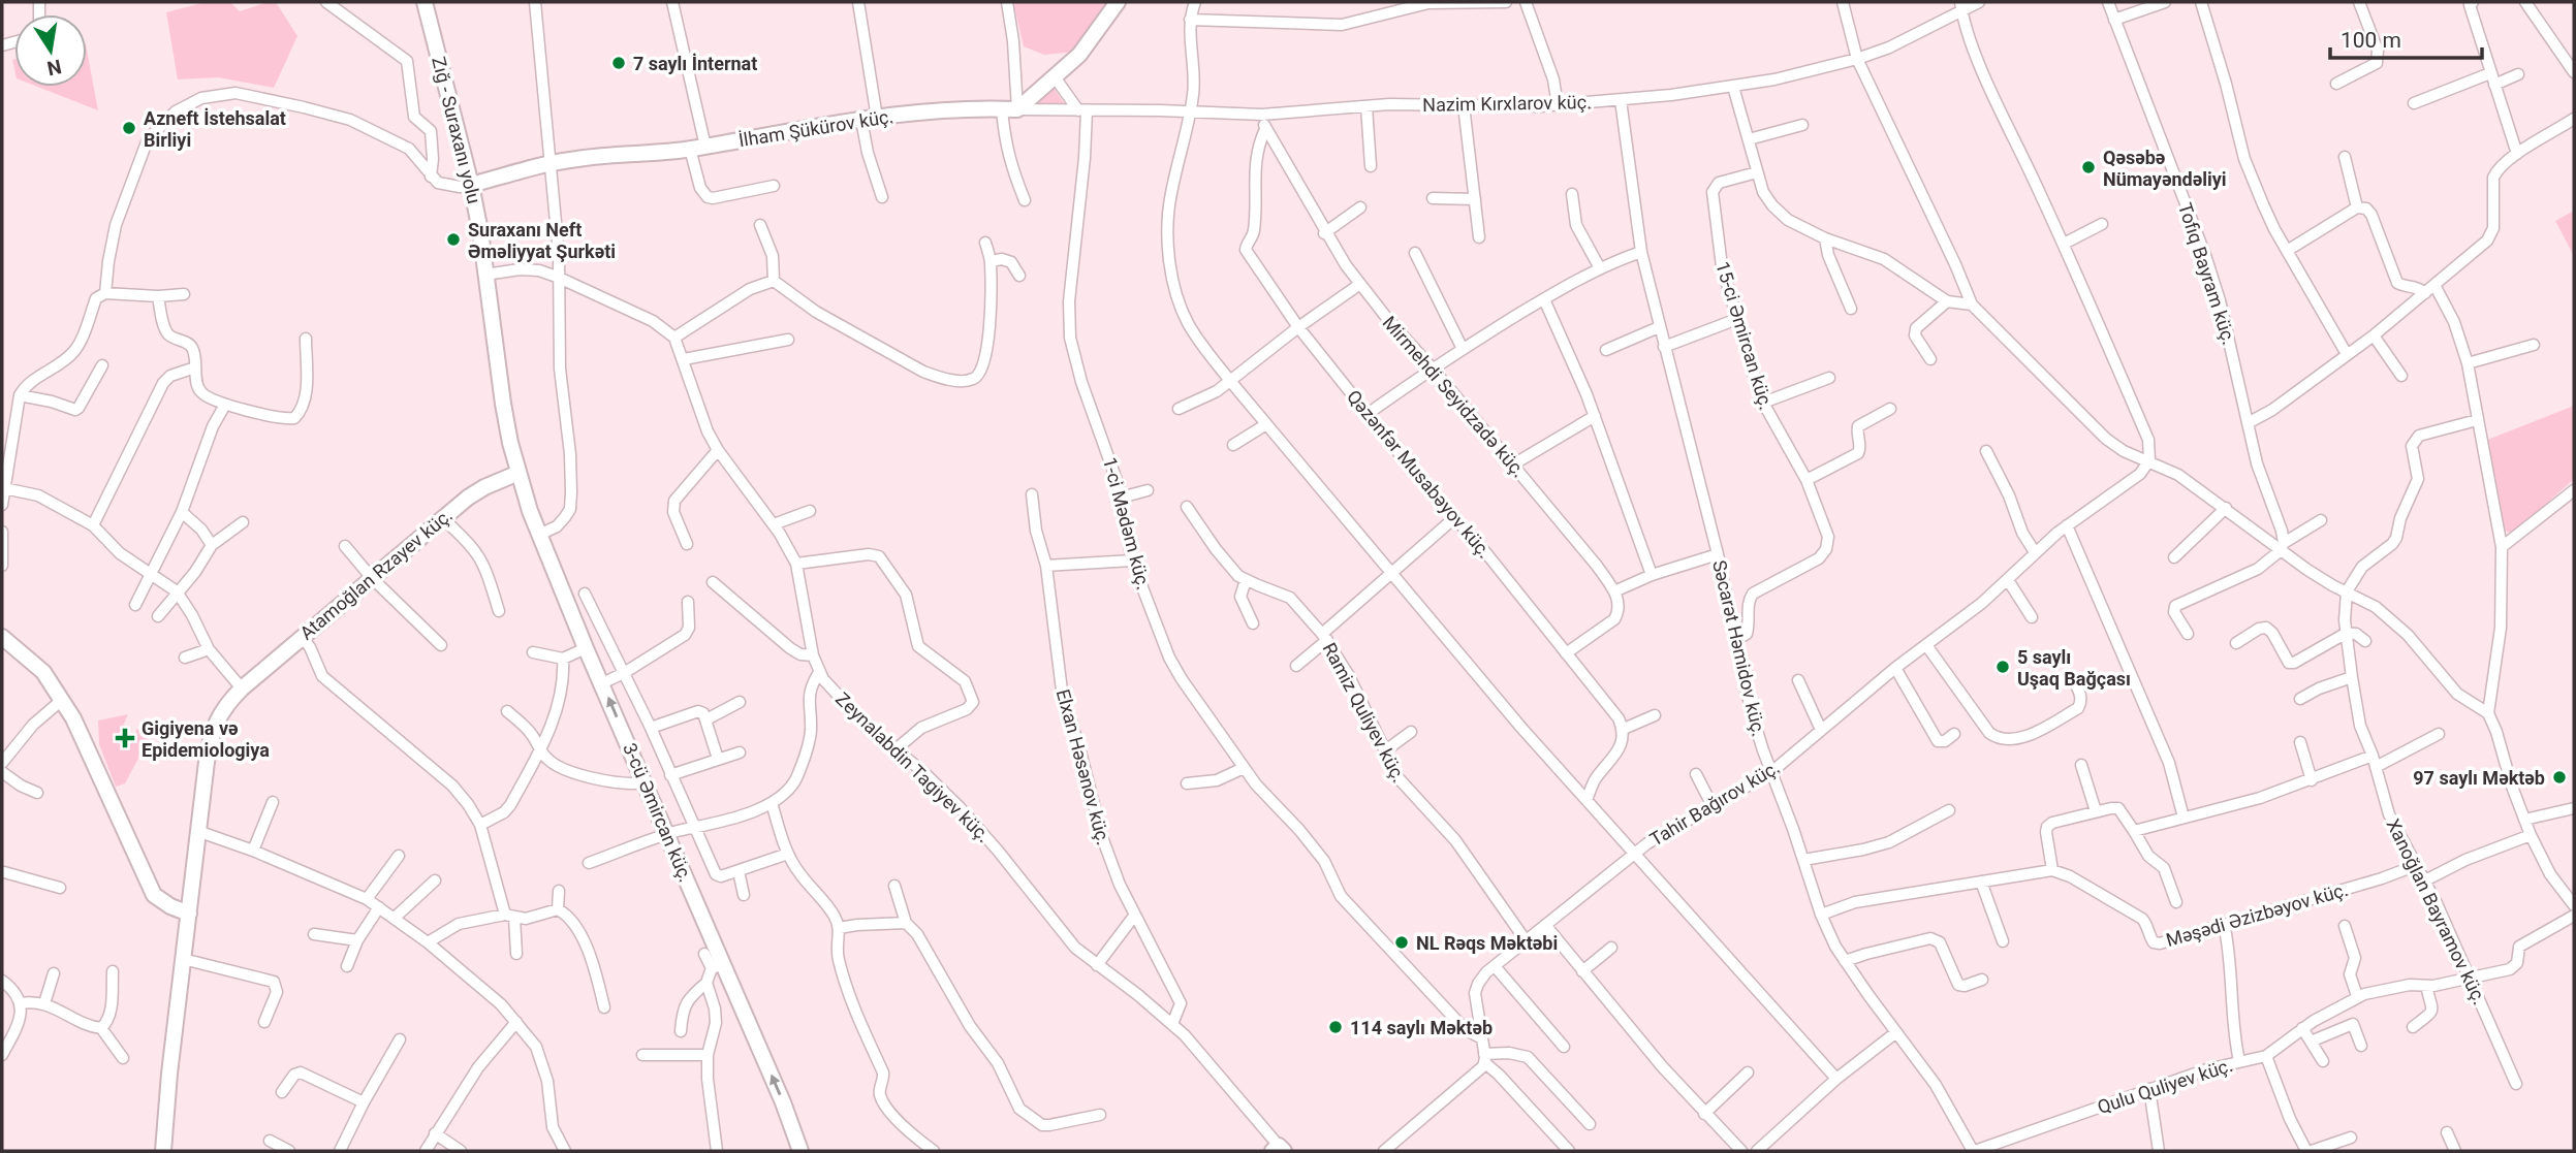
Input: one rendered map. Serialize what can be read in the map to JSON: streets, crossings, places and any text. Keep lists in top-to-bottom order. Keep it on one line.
{"streets":{"main road":["İlham Şükürov küç.","Zığ - Suraxanı yolu","Atamoğlan Rzayev küç.","3-cü Əmircan küç."],"street":["Nazim Kırxlarov küç.","Tofiq Bayram küç.","15-ci Əmircan küç.","Mirmehdi Seyidzadə küç.","Qəzənfər Musabəyov küç.","1-ci Mədəm küç.","Səcarət Həmidov küç.","Ramiz Quliyev küç.","Zeynalabdin Tagiyev küç.","Elxan Həsənov küç.","Tahir Bağırov küç.","Xanoğlan Bayramov küç.","Məşədi Əzizbəyov küç.","Qulu Quliyev küç."]},"crossings":[["Nazim Kırxlarov küç.","İlham Şükürov küç."],["Nazim Kırxlarov küç.","Mirmehdi Seyidzadə küç."],["Nazim Kırxlarov küç.","1-ci Mədəm küç."],["Nazim Kırxlarov küç.","Səcarət Həmidov küç."],["İlham Şükürov küç.","Zığ - Suraxanı yolu"],["Zığ - Suraxanı yolu","Atamoğlan Rzayev küç."],["Zığ - Suraxanı yolu","3-cü Əmircan küç."],["15-ci Əmircan küç.","Səcarət Həmidov küç."],["Mirmehdi Seyidzadə küç.","Qəzənfər Musabəyov küç."],["1-ci Mədəm küç.","Tahir Bağırov küç."],["Atamoğlan Rzayev küç.","3-cü Əmircan küç."],["Səcarət Həmidov küç.","Tahir Bağırov küç."],["Səcarət Həmidov küç.","Qulu Quliyev küç."],["Ramiz Quliyev küç.","Tahir Bağırov küç."],["Zeynalabdin Tagiyev küç.","Elxan Həsənov küç."],["Xanoğlan Bayramov küç.","Məşədi Əzizbəyov küç."],["Xanoğlan Bayramov küç.","Qulu Quliyev küç."]],"one_way":["3-cü Əmircan küç."],"places":{"other":["7 saylı İnternat","Azneft İstehsalat Birliyi","Qəsəbə Nümayəndəliyi","Suraxanı Neft Əməliyyat Şurkəti","5 saylı Uşaq Bağçası","97 saylı Məktəb","NL Rəqs Məktəbi","114 saylı Məktəb"],"health":["Gigiyena və Epidemiologiya"]},"scale_bar":"100 m","north":"bottom"}
